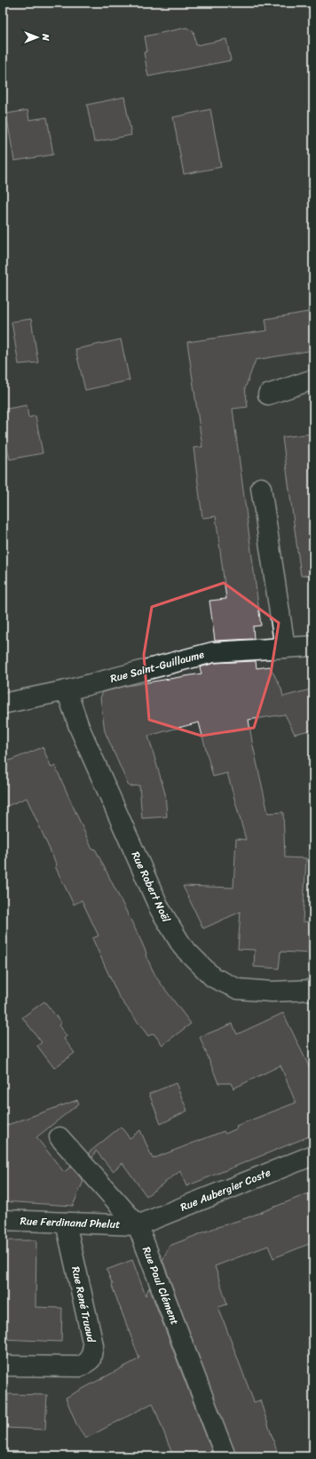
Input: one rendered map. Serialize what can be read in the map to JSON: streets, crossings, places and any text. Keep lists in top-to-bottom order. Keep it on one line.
{"streets":{"street":["Rue Saint-Guillaume","Rue Robert Noël","Rue Aubergier Coste","Rue Ferdinand Phelut","Rue Paul Clément","Rue René Truaud"]},"crossings":[["Rue Saint-Guillaume","Rue Robert Noël"],["Rue Aubergier Coste","Rue Ferdinand Phelut"],["Rue Aubergier Coste","Rue Paul Clément"],["Rue Ferdinand Phelut","Rue Paul Clément"],["Rue Ferdinand Phelut","Rue René Truaud"]],"north":"right"}
